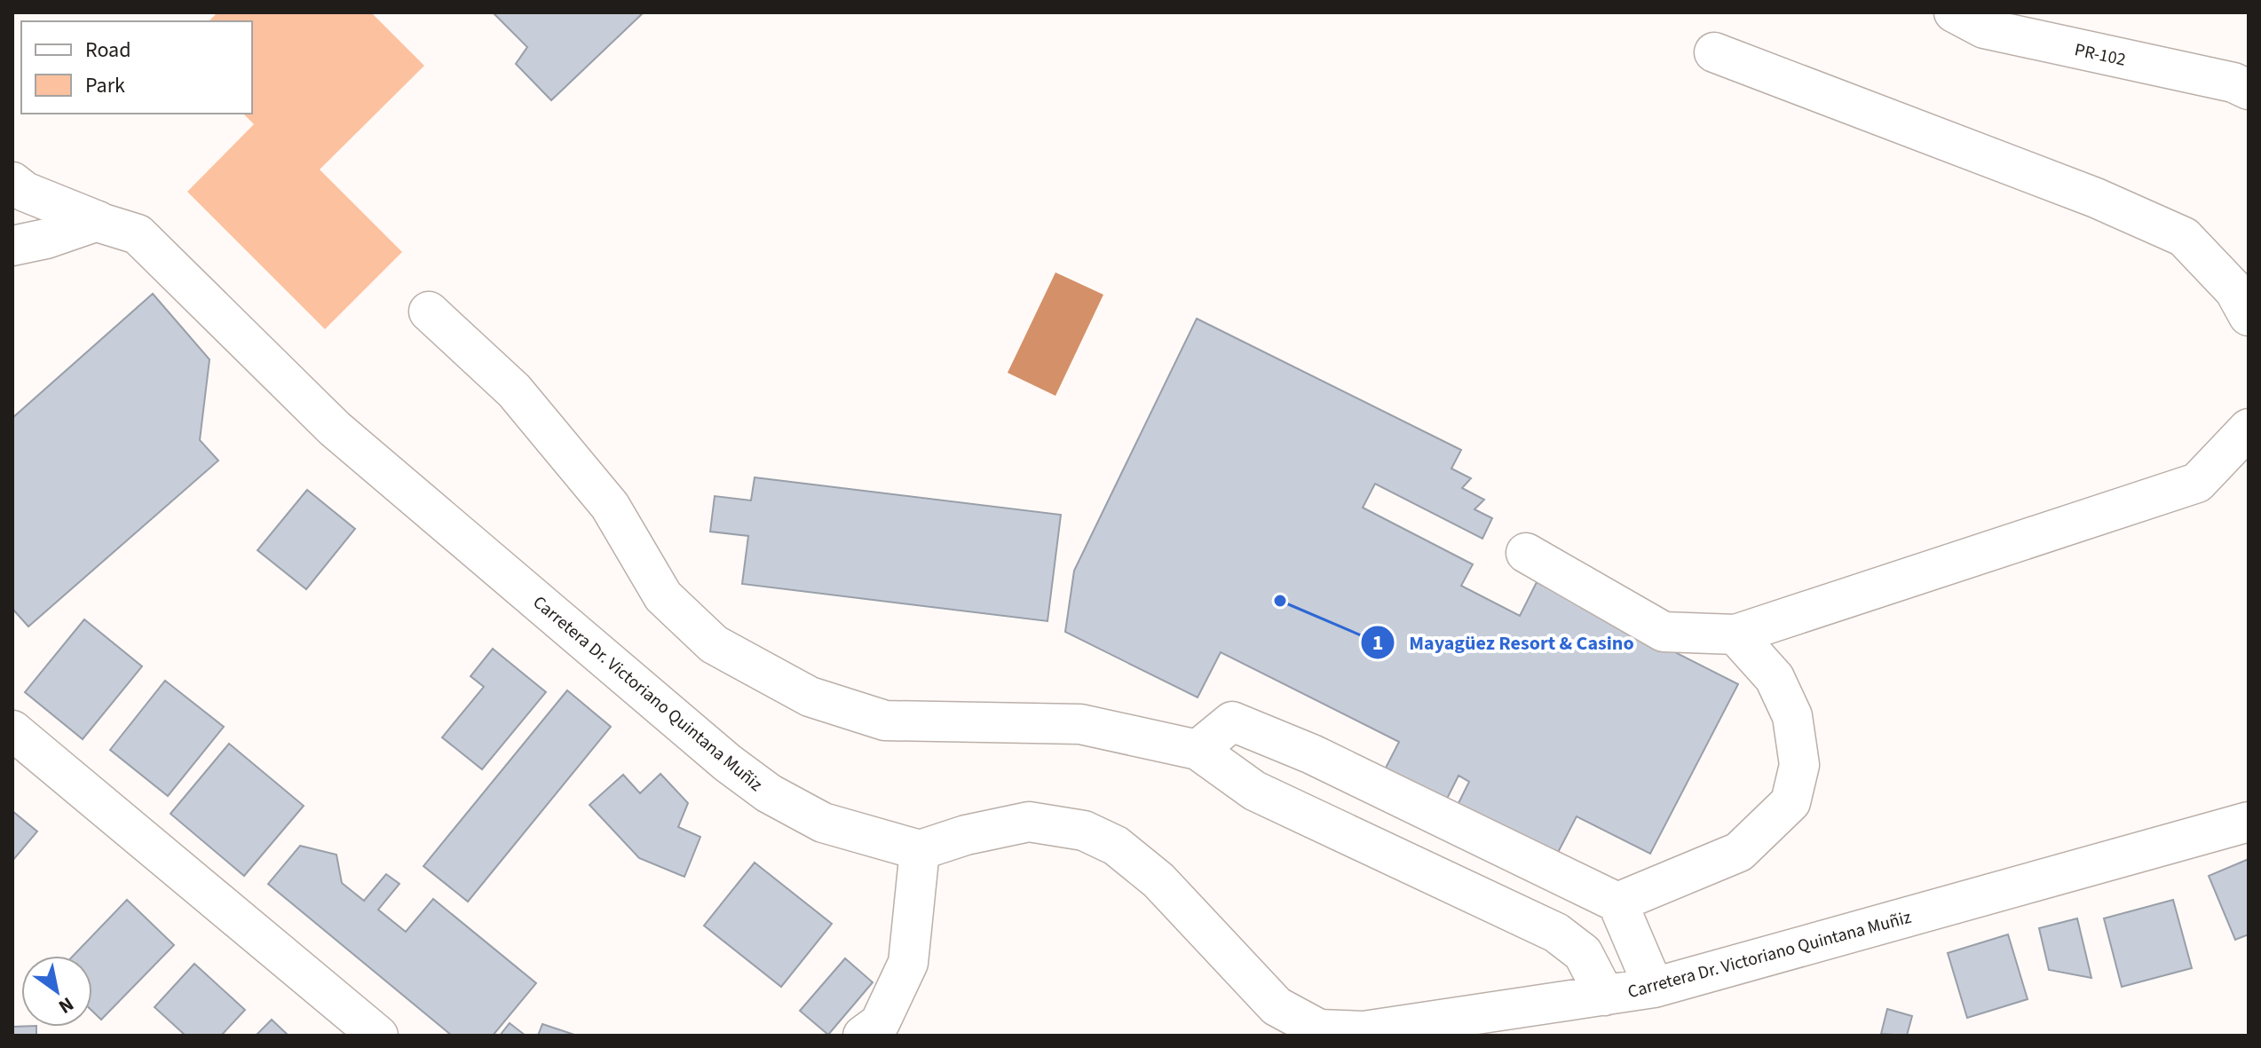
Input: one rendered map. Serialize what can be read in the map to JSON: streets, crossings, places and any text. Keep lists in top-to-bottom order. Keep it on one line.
{"streets":{"street":["PR-102","Carretera Dr. Victoriano Quintana Muñiz"]},"places":["Mayagüez Resort & Casino"],"legend":["Road","Park"],"north":"bottom right"}
